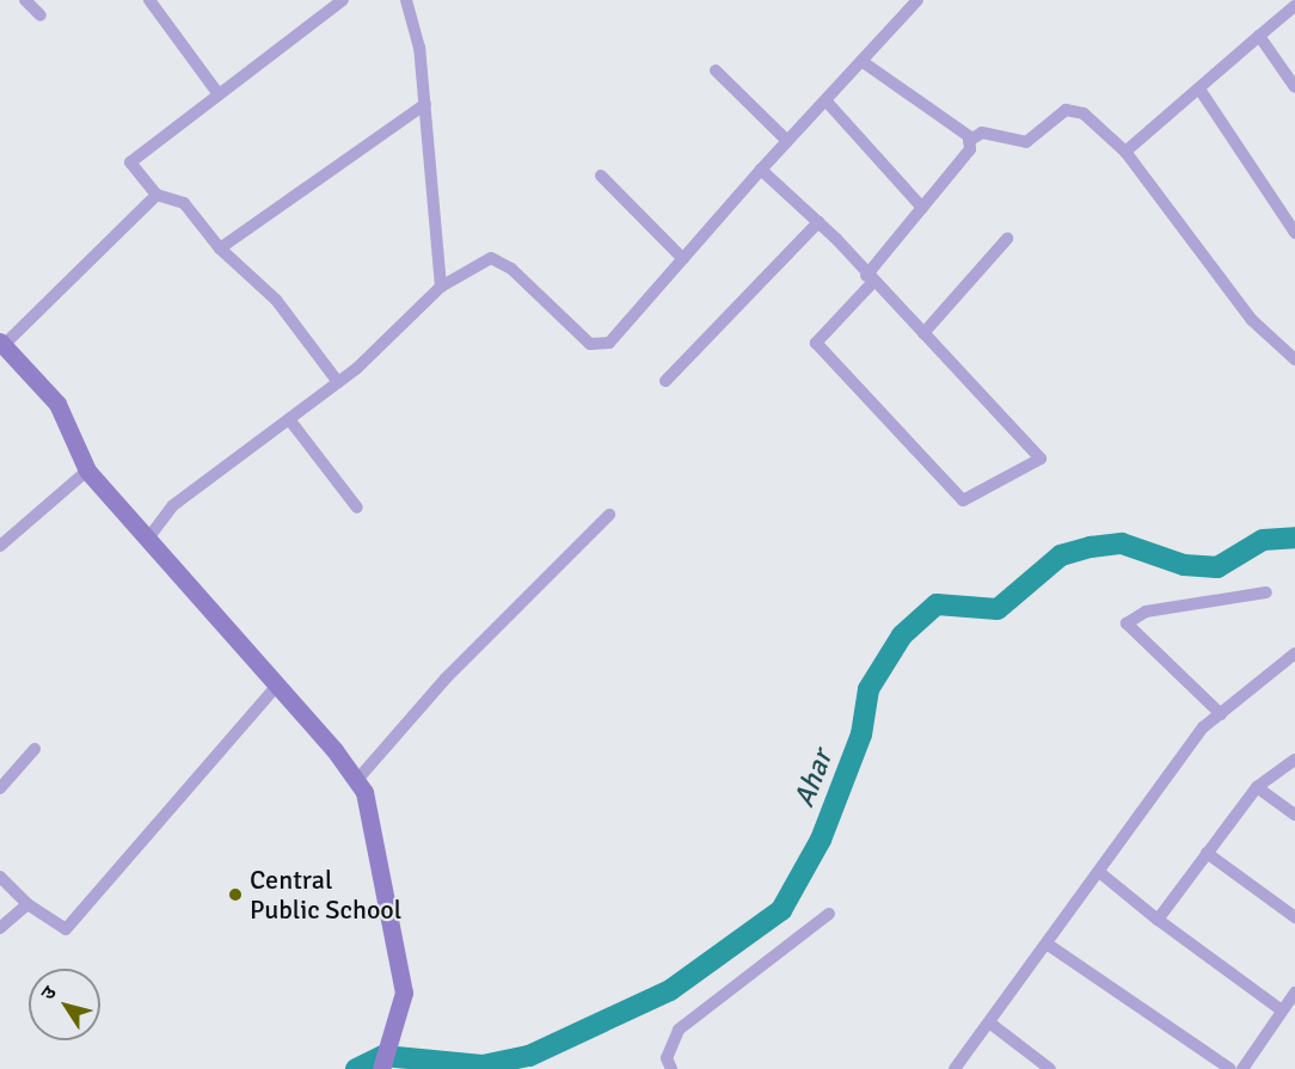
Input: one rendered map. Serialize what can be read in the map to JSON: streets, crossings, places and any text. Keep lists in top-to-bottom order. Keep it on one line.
{"water":["Ahar"],"places":["Central Public School"],"north":"top left"}
